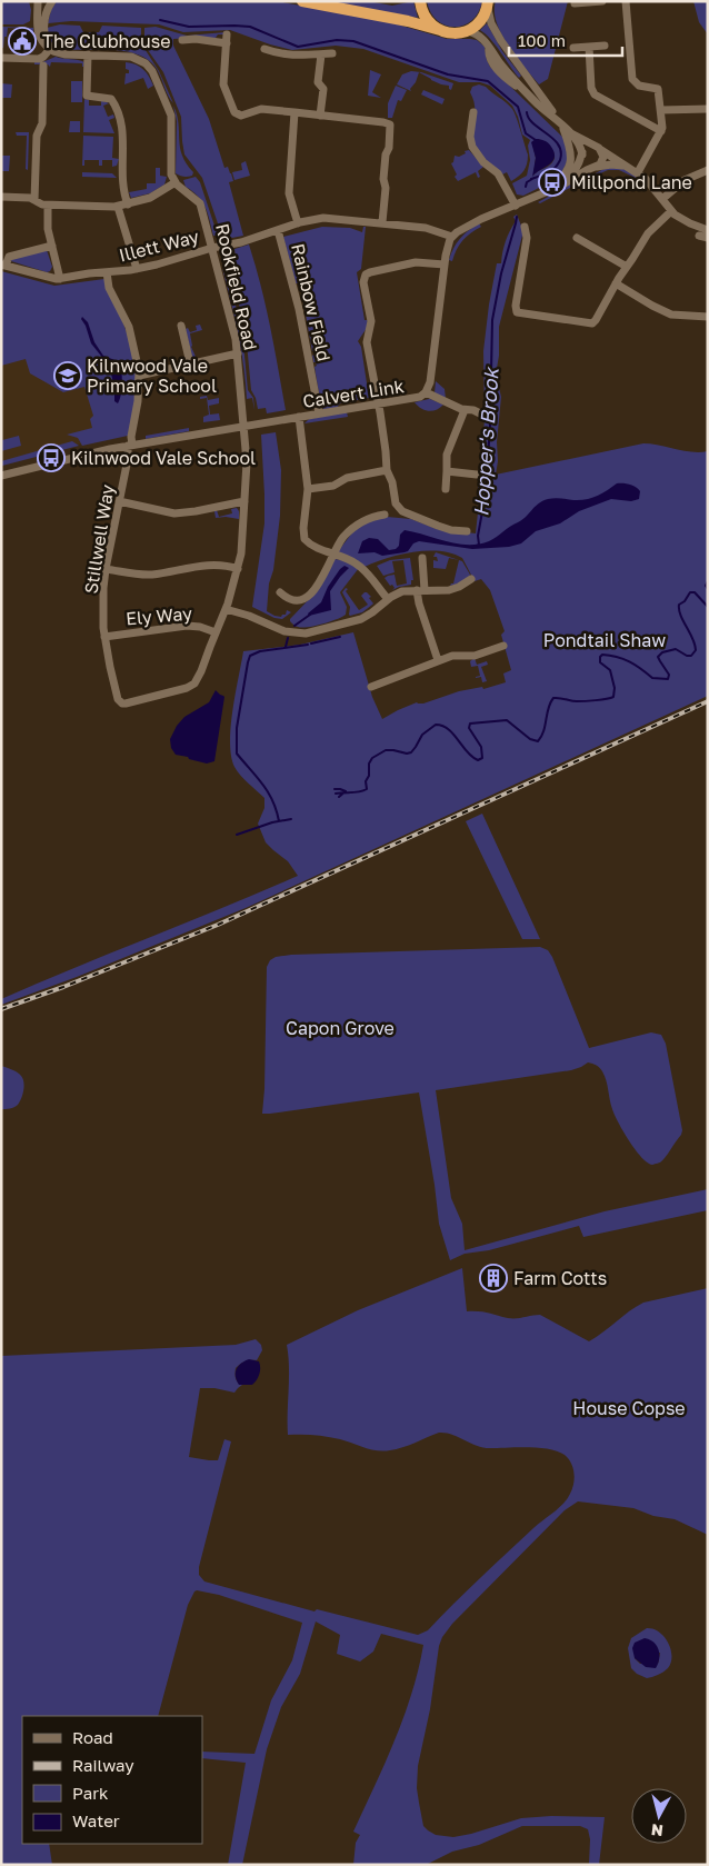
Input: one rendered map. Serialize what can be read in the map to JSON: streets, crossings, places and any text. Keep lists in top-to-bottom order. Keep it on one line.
{"streets":{"street":["Illett Way","Rookfield Road","Rainbow Field","Calvert Link","Stillwell Way","Ely Way"]},"crossings":[["Illett Way","Rookfield Road"],["Illett Way","Rainbow Field"],["Illett Way","Calvert Link"],["Illett Way","Stillwell Way"],["Rookfield Road","Calvert Link"],["Rookfield Road","Stillwell Way"],["Rookfield Road","Ely Way"],["Rainbow Field","Calvert Link"],["Calvert Link","Stillwell Way"],["Stillwell Way","Ely Way"]],"water":["Hopper's Brook"],"parks":["Pondtail Shaw","Capon Grove","House Copse"],"places":{"public building":["The Clubhouse"],"bus stop":["Millpond Lane","Kilnwood Vale School"],"school or university":["Kilnwood Vale Primary School"],"building":["Farm Cotts"]},"legend":["Road","Railway","Park","Water"],"scale_bar":"100 m","north":"bottom"}
